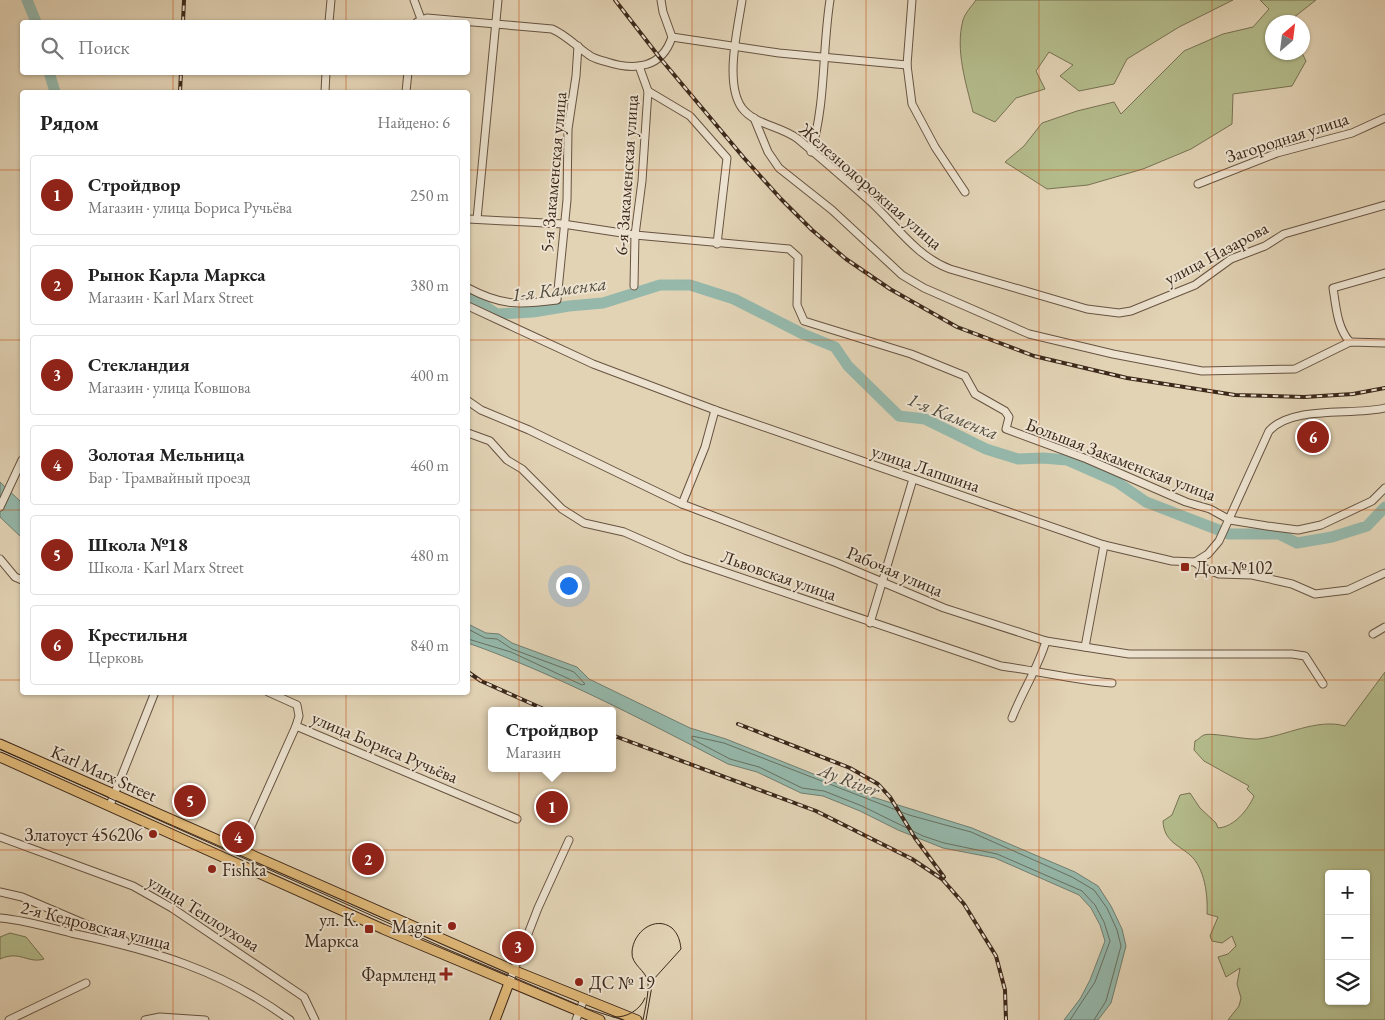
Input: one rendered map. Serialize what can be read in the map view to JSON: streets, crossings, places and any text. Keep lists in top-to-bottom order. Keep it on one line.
{"streets":{"main road":["Karl Marx Street"],"street":["Загородная улица","5-я Закаменская улица","6-я Закаменская улица","Железнодорожная улица","улица Назарова","Большая Закаменская улица","улица Лапшина","Рабочая улица","Львовская улица","улица Бориса Ручьёва","улица Теплоухова","2-я Кедровская улица"]},"crossings":[["Железнодорожная улица","улица Назарова"]],"water":["1-я Каменка","Ay River"],"places":{"transit":["Дом №102","ул. К. Маркса"],"other":["Златоуст 456206","Fishka","Magnit","ДС № 19"],"health":["Фармленд"]},"north":"top right","page":{"search":"Поиск","heading":["Рядом","Найдено: 6"],"list":[{"mark":"1","name":"Стройдвор","note":"Магазин · улица Бориса Ручьёва","value":"250 m"},{"mark":"2","name":"Рынок Карла Маркса","note":"Магазин · Karl Marx Street","value":"380 m"},{"mark":"3","name":"Стекландия","note":"Магазин · улица Ковшова","value":"400 m"},{"mark":"4","name":"Золотая Мельница","note":"Бар · Трамвайный проезд","value":"460 m"},{"mark":"5","name":"Школа №18","note":"Школа · Karl Marx Street","value":"480 m"},{"mark":"6","name":"Крестильня","note":"Церковь","value":"840 m"}],"pins":["6","5","1","4","2","3"],"popup":["Стройдвор","Магазин"],"map_buttons":["+","−"]}}
